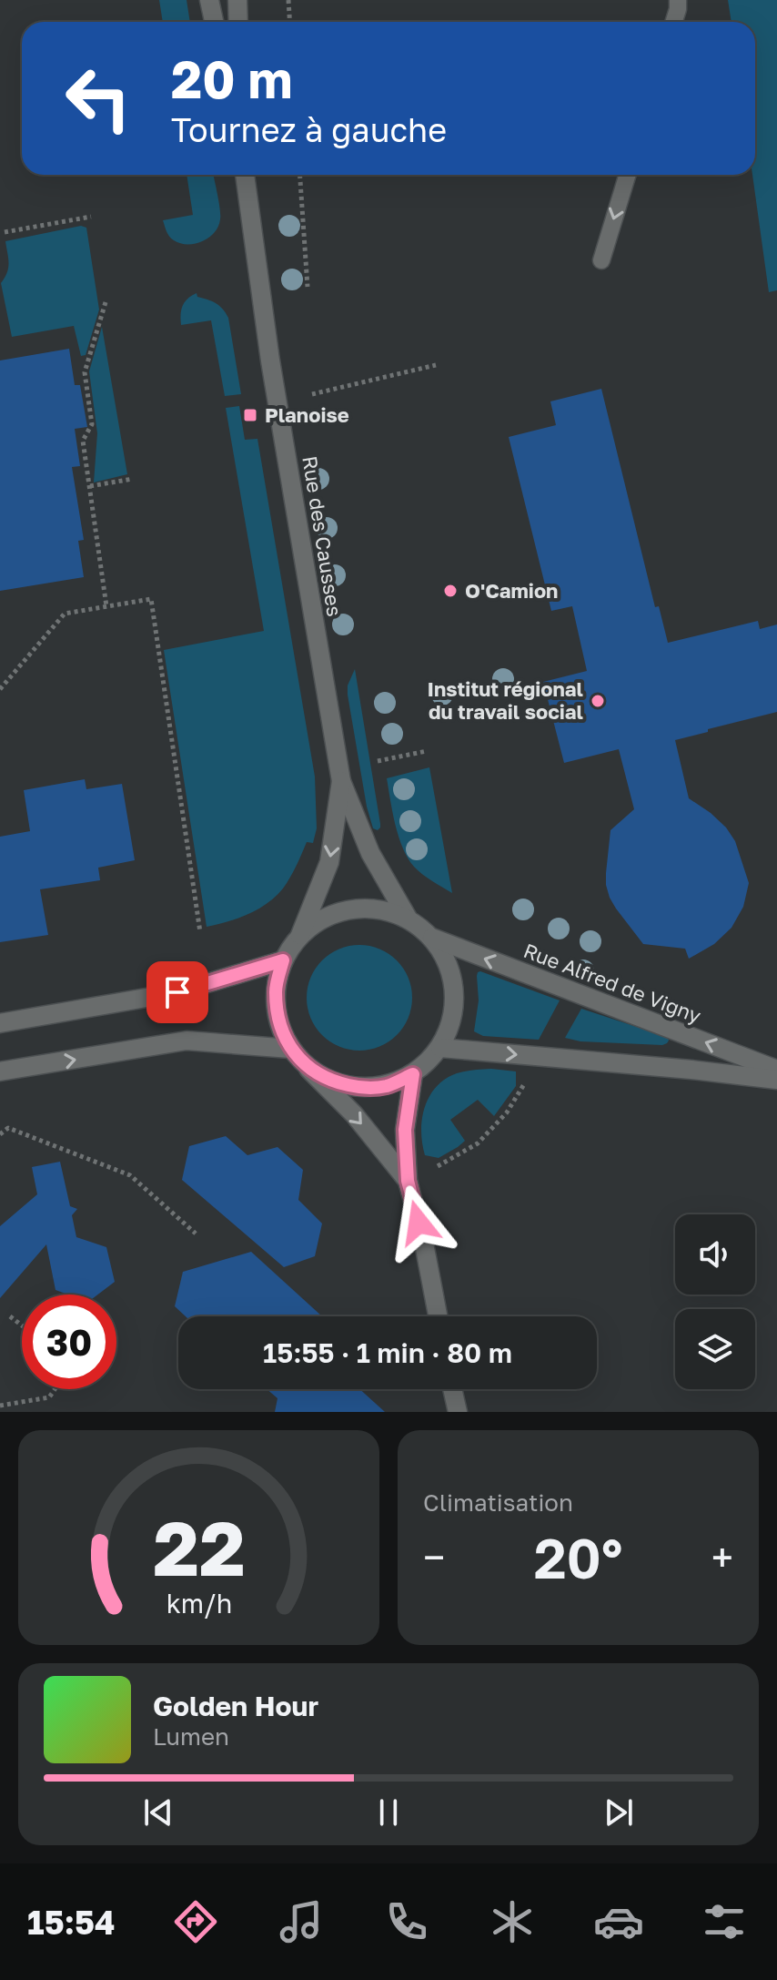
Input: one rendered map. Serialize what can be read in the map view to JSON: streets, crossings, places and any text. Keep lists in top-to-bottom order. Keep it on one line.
{"streets":{"street":["Rue des Causses","Rue Alfred de Vigny"]},"crossings":[["Rue des Causses","Rue Alfred de Vigny"]],"places":{"transit":["Planoise"],"other":["O'Camion","Institut régional du travail social"]},"page":{"turn":["20 m","Tournez à gauche"],"limit":"30","trip":"15:55 · 1 min · 80 m","tile":"Climatisation","heat":["−","20°","+"],"song":["Golden Hour","Lumen"],"tabs":"15:54","gauge":["22","km/h"]}}
